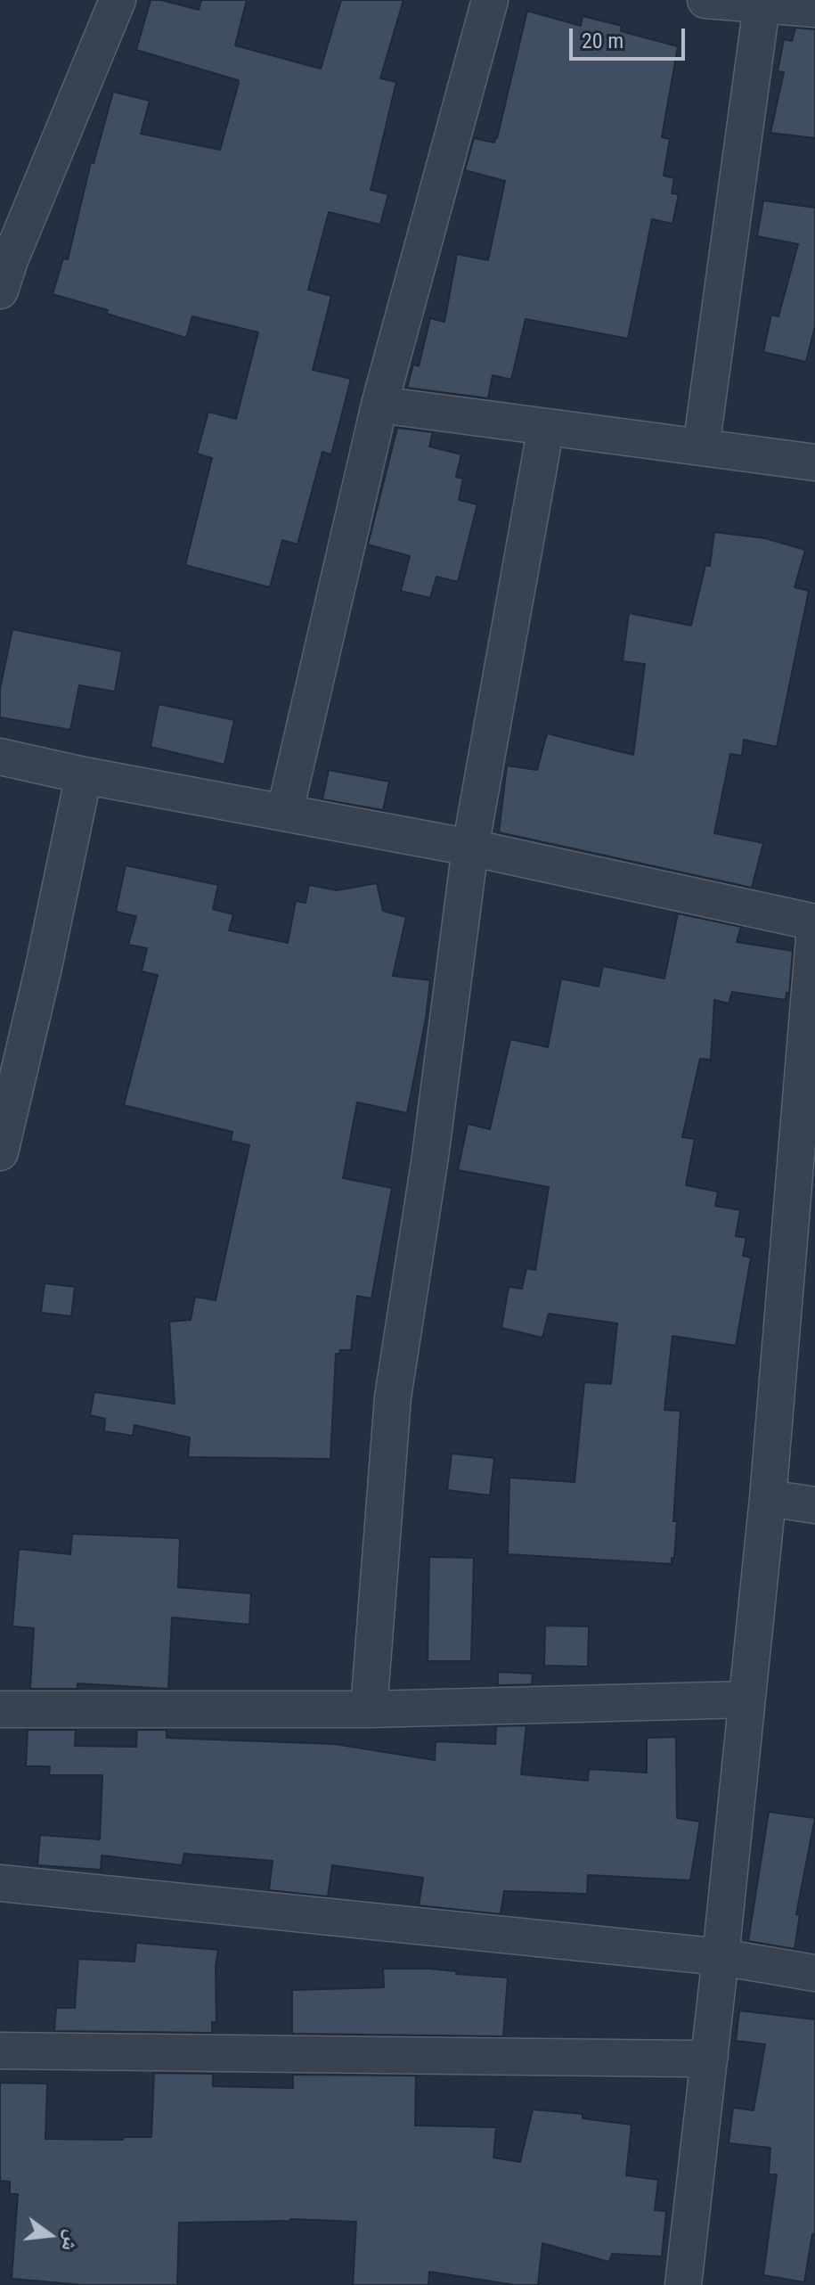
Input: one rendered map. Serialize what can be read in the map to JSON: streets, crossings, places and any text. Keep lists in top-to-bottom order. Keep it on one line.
{"scale_bar":"20 m","north":"right"}
